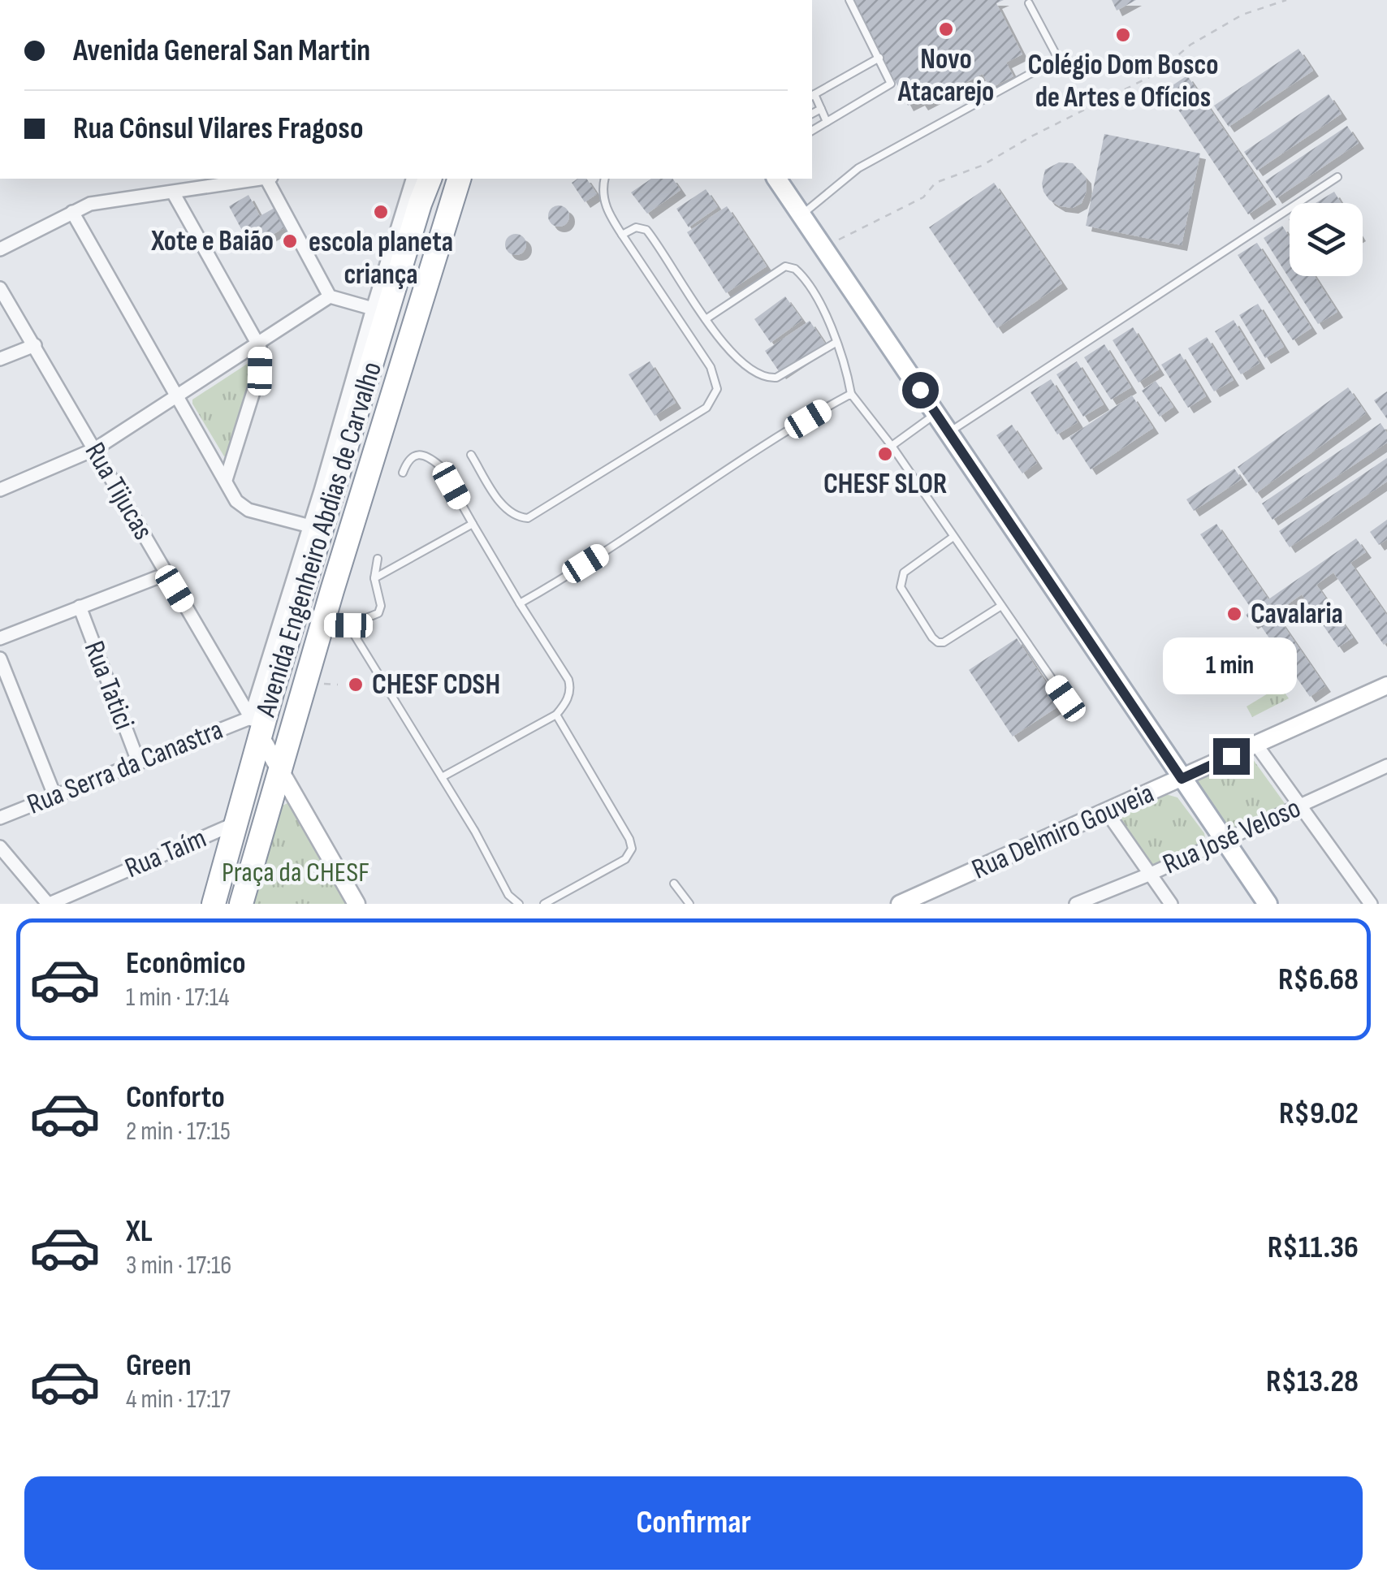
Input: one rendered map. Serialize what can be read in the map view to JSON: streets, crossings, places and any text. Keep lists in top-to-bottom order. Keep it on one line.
{"streets":{"highway":["Avenida Engenheiro Abdias de Carvalho"],"street":["Rua Tijucas","Rua Tatici","Rua Serra da Canastra","Rua Delmiro Gouveia","Rua José Veloso","Rua Taím"]},"crossings":[["Rua Tijucas","Avenida Engenheiro Abdias de Carvalho"],["Rua Tijucas","Rua Serra da Canastra"],["Avenida Engenheiro Abdias de Carvalho","Rua Serra da Canastra"],["Avenida Engenheiro Abdias de Carvalho","Rua Taím"],["Rua Tatici","Rua Serra da Canastra"]],"parks":["Praça da CHESF"],"places":["Novo Atacarejo","Colégio Dom Bosco de Artes e Ofícios","escola planeta criança","Xote e Baião","CHESF SLOR","Cavalaria","CHESF CDSH"],"page":{"banner":["Avenida General San Martin","Rua Cônsul Vilares Fragoso"],"bubble":"1 min","list":[{"name":"Econômico","note":"1 min · 17:14","value":"R$6.68"},{"name":"Conforto","note":"2 min · 17:15","value":"R$9.02"},{"name":"XL","note":"3 min · 17:16","value":"R$11.36"},{"name":"Green","note":"4 min · 17:17","value":"R$13.28"}],"buttons":"Confirmar"}}
